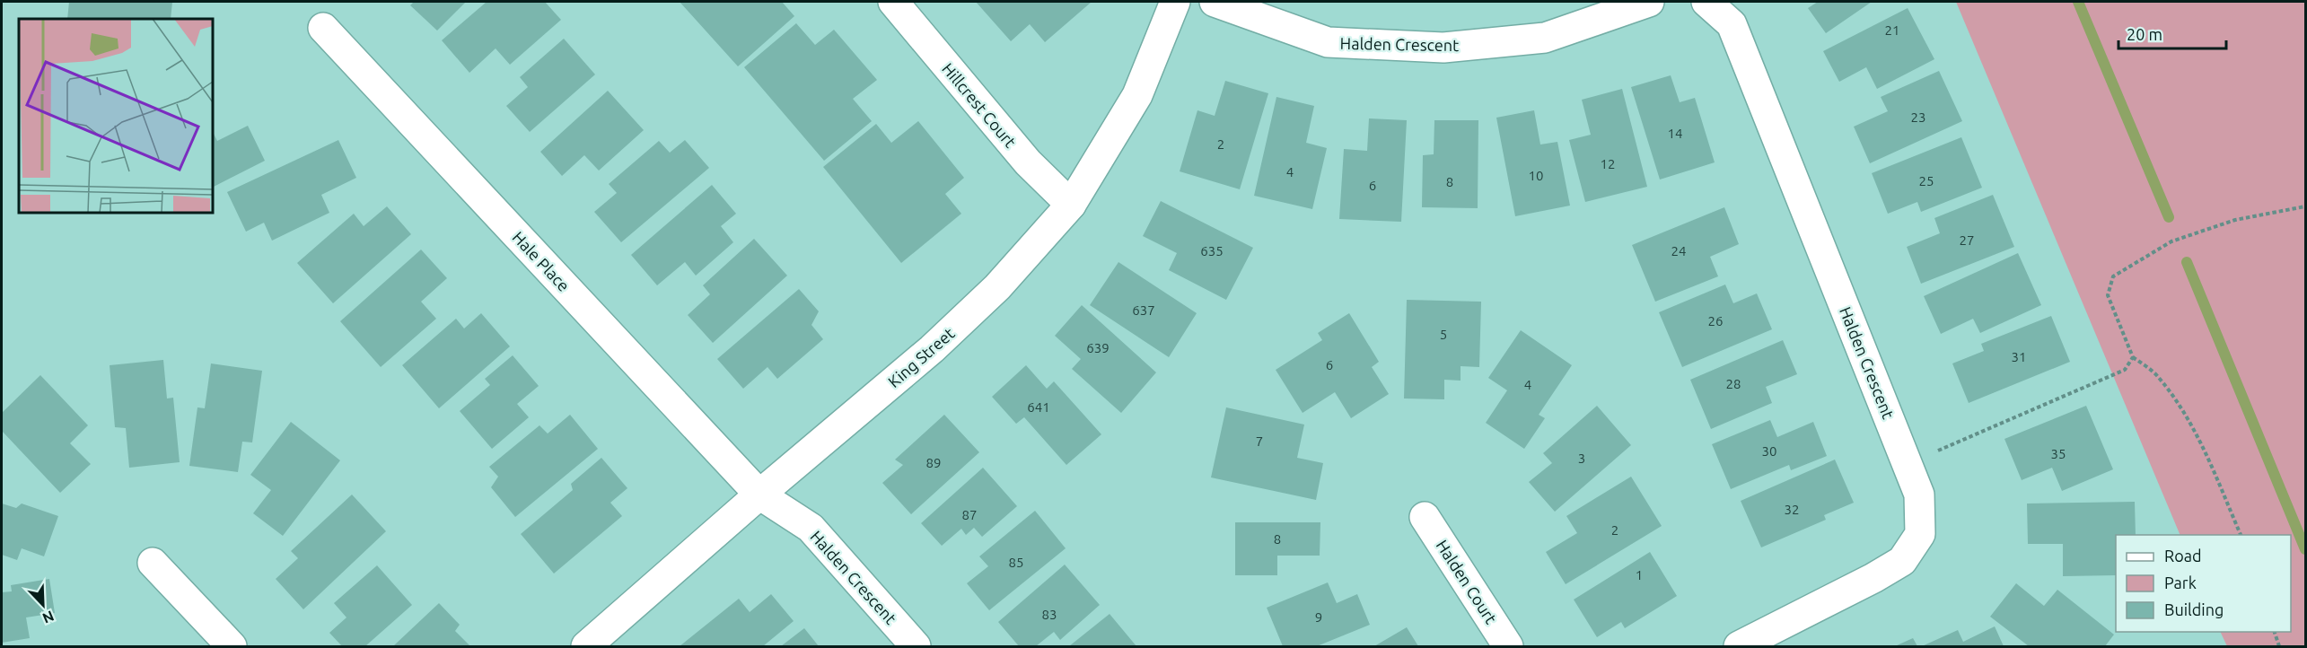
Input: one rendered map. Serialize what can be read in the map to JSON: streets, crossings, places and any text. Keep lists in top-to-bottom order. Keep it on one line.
{"streets":{"street":["Halden Crescent","Hillcrest Court","Hale Place","King Street","Halden Court"]},"crossings":[["Halden Crescent","Hale Place"],["Halden Crescent","King Street"],["Hillcrest Court","King Street"],["Hale Place","King Street"]],"house_numbers":["21","23","14","2","12","4","10","25","8","6","27","635","24","637","26","5","639","31","6","28","4","641","7","30","35","3","89","32","87","2","8","85","1","83","9"],"legend":["Road","Park","Building"],"scale_bar":"20 m","north":"bottom right"}
